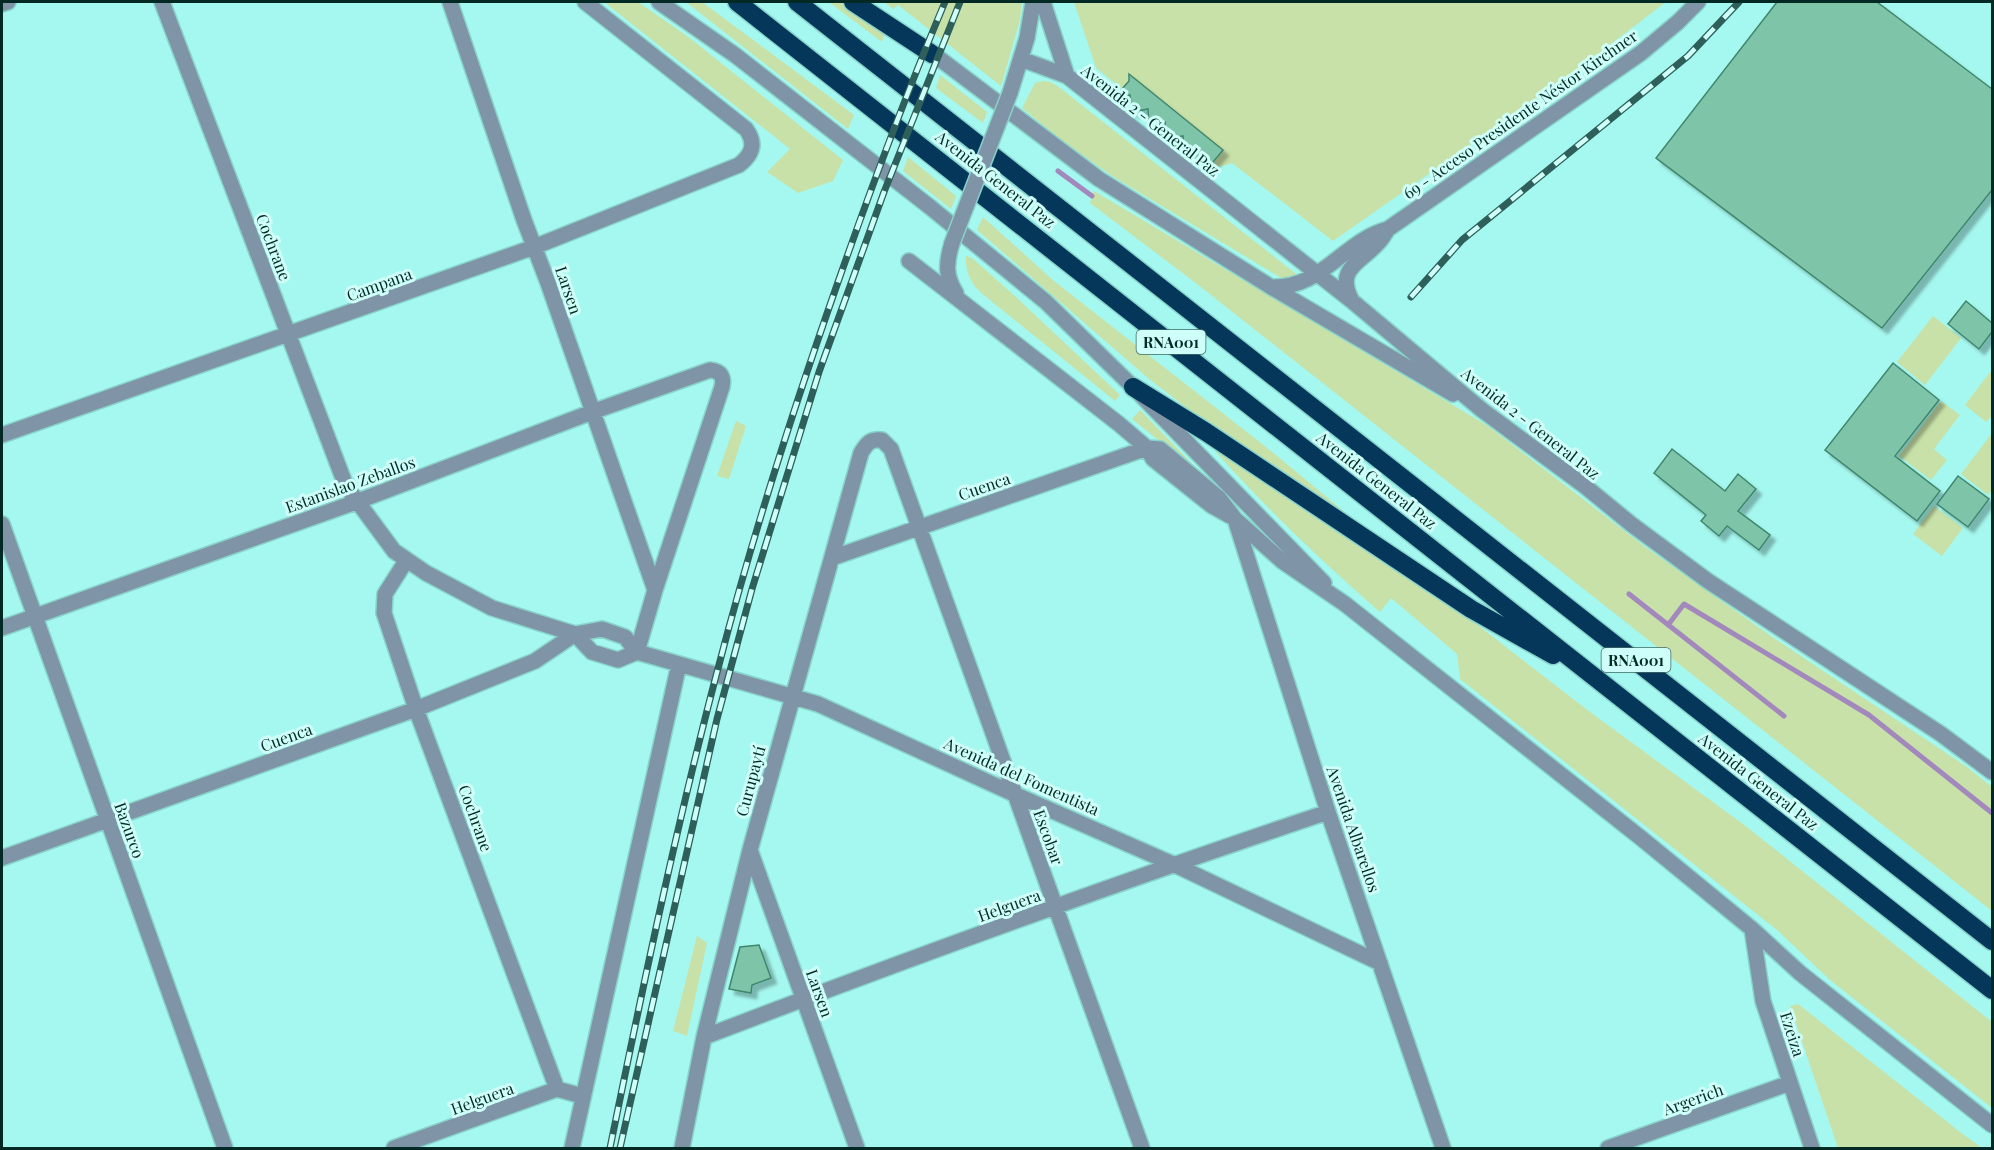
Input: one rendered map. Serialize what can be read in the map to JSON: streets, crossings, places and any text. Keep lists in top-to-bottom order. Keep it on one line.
{"streets":{"highway":["Avenida General Paz","RNA001"],"street":["69 - Acceso Presidente Néstor Kirchner","Avenida 2 - General Paz","Cochrane","Campana","Larsen","Estanislao Zeballos","Cuenca","Avenida del Fomentista","Curupaytí","Avenida Albarellos","Bazurco","Escobar","Helguera","Ezeiza","Argerich"]},"crossings":[["69 - Acceso Presidente Néstor Kirchner","Avenida 2 - General Paz"],["Cochrane","Campana"],["Cochrane","Estanislao Zeballos"],["Cochrane","Cuenca"],["Cochrane","Avenida del Fomentista"],["Cochrane","Helguera"],["Campana","Larsen"],["Larsen","Estanislao Zeballos"],["Larsen","Curupaytí"],["Larsen","Helguera"],["Estanislao Zeballos","Avenida del Fomentista"],["Estanislao Zeballos","Bazurco"],["Cuenca","Avenida del Fomentista"],["Cuenca","Curupaytí"],["Cuenca","Bazurco"],["Cuenca","Escobar"],["Avenida del Fomentista","Curupaytí"],["Avenida del Fomentista","Avenida Albarellos"],["Avenida del Fomentista","Escobar"],["Avenida del Fomentista","Helguera"],["Curupaytí","Escobar"],["Curupaytí","Helguera"],["Avenida Albarellos","Helguera"],["Escobar","Helguera"],["Ezeiza","Argerich"]]}
